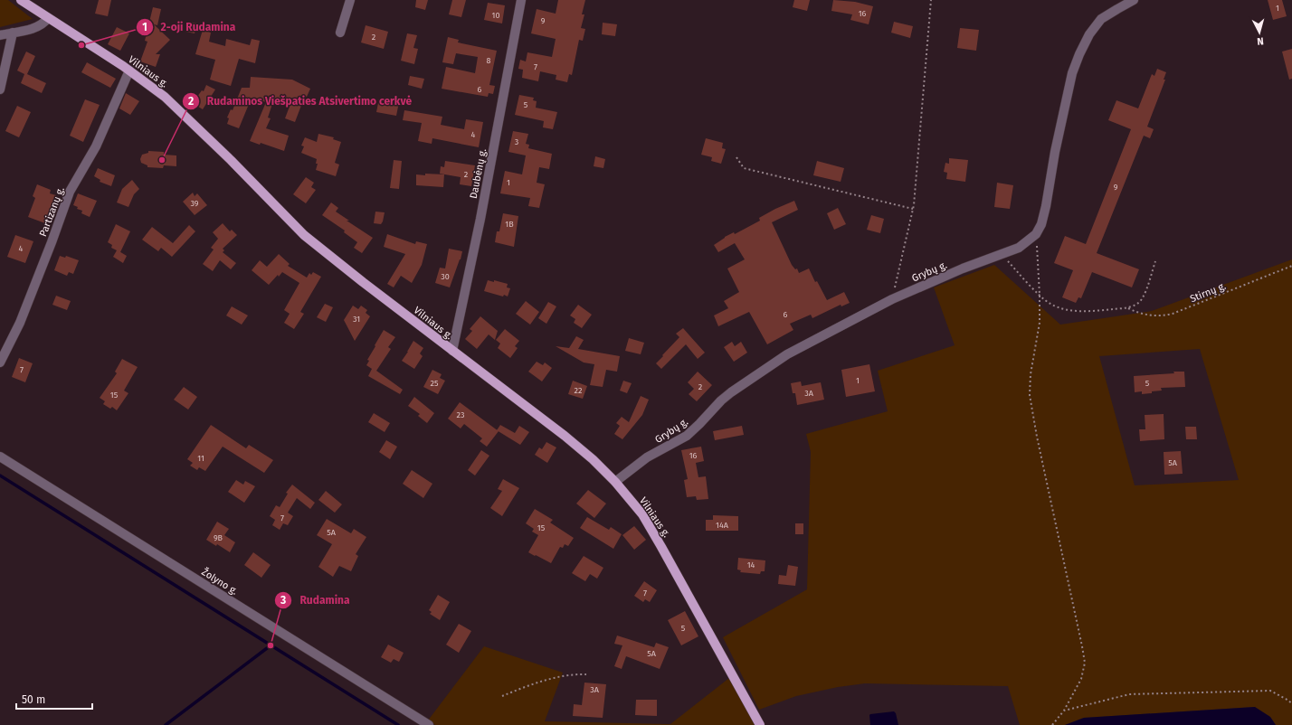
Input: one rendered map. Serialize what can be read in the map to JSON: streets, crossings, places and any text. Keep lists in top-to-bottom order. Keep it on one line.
{"streets":{"main road":["Vilniaus g."],"street":["Daubėnų g.","Partizanų g.","Grybų g.","Žolyno g."],"path":["Stirnų g."]},"crossings":[["Vilniaus g.","Daubėnų g."],["Vilniaus g.","Partizanų g."],["Vilniaus g.","Grybų g."],["Grybų g.","Stirnų g."]],"places":["2-oji Rudamina","Rudaminos Viešpaties Atsivertimo cerkvė","Rudamina"],"house_numbers":["1","16","10","9","2","8","7","6","5","4","3","2","1","9","39","1B","4","30","6","31","7","1","25","5","2","22","3A","15","23","16","11","5A","7","14A","15","5A","9B","14","7","5","5A","3A"],"scale_bar":"50 m","north":"bottom"}
